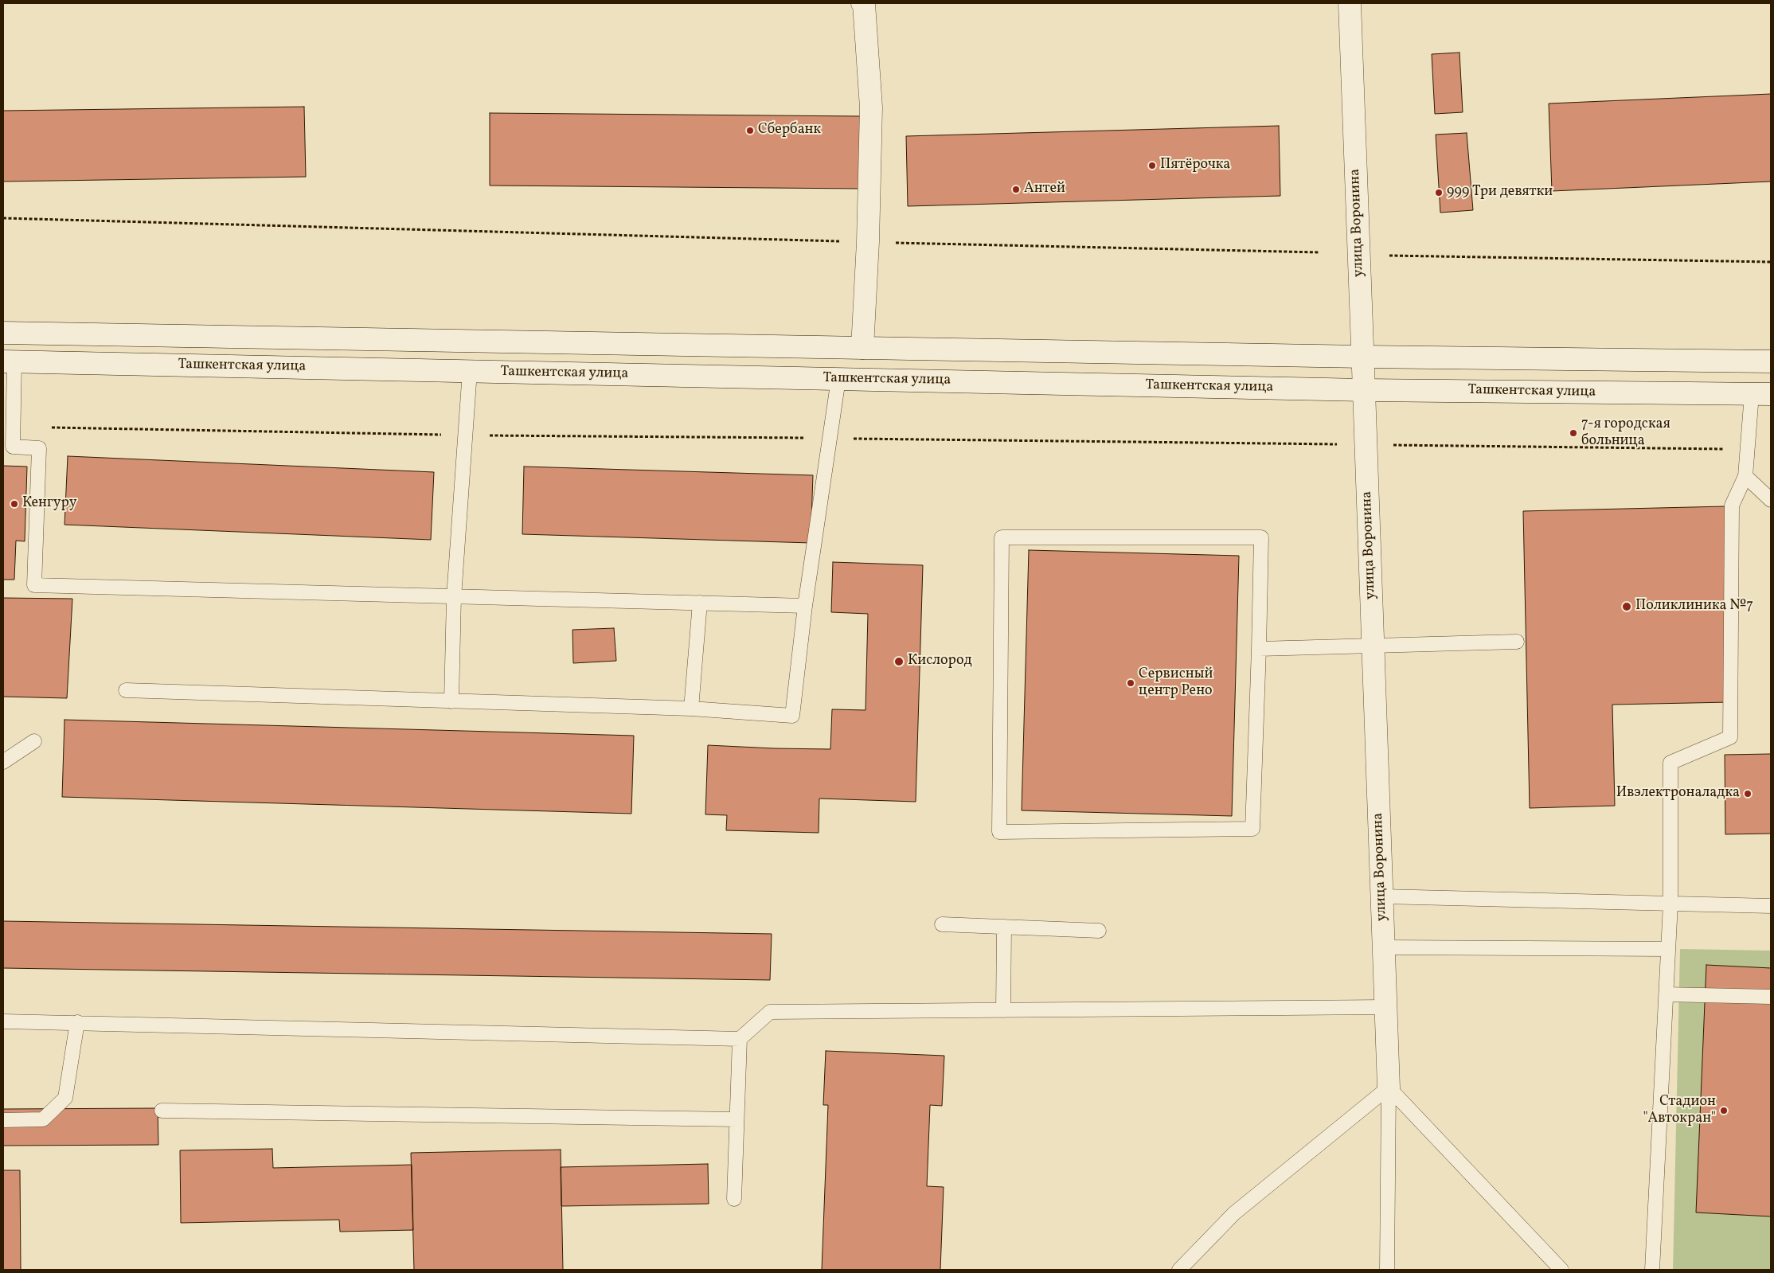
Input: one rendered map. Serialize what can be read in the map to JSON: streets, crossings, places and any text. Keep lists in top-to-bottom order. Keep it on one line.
{"streets":{"main road":["улица Воронина","Ташкентская улица"]},"crossings":[["улица Воронина","Ташкентская улица"]],"places":["Сбербанк","Пятёрочка","Антей","999 Три девятки","7-я городская больница","Кенгуру","Поликлиника №7","Кислород","Сервисный центр Рено","Ивэлектроналадка","Стадион \"Автокран\""]}
